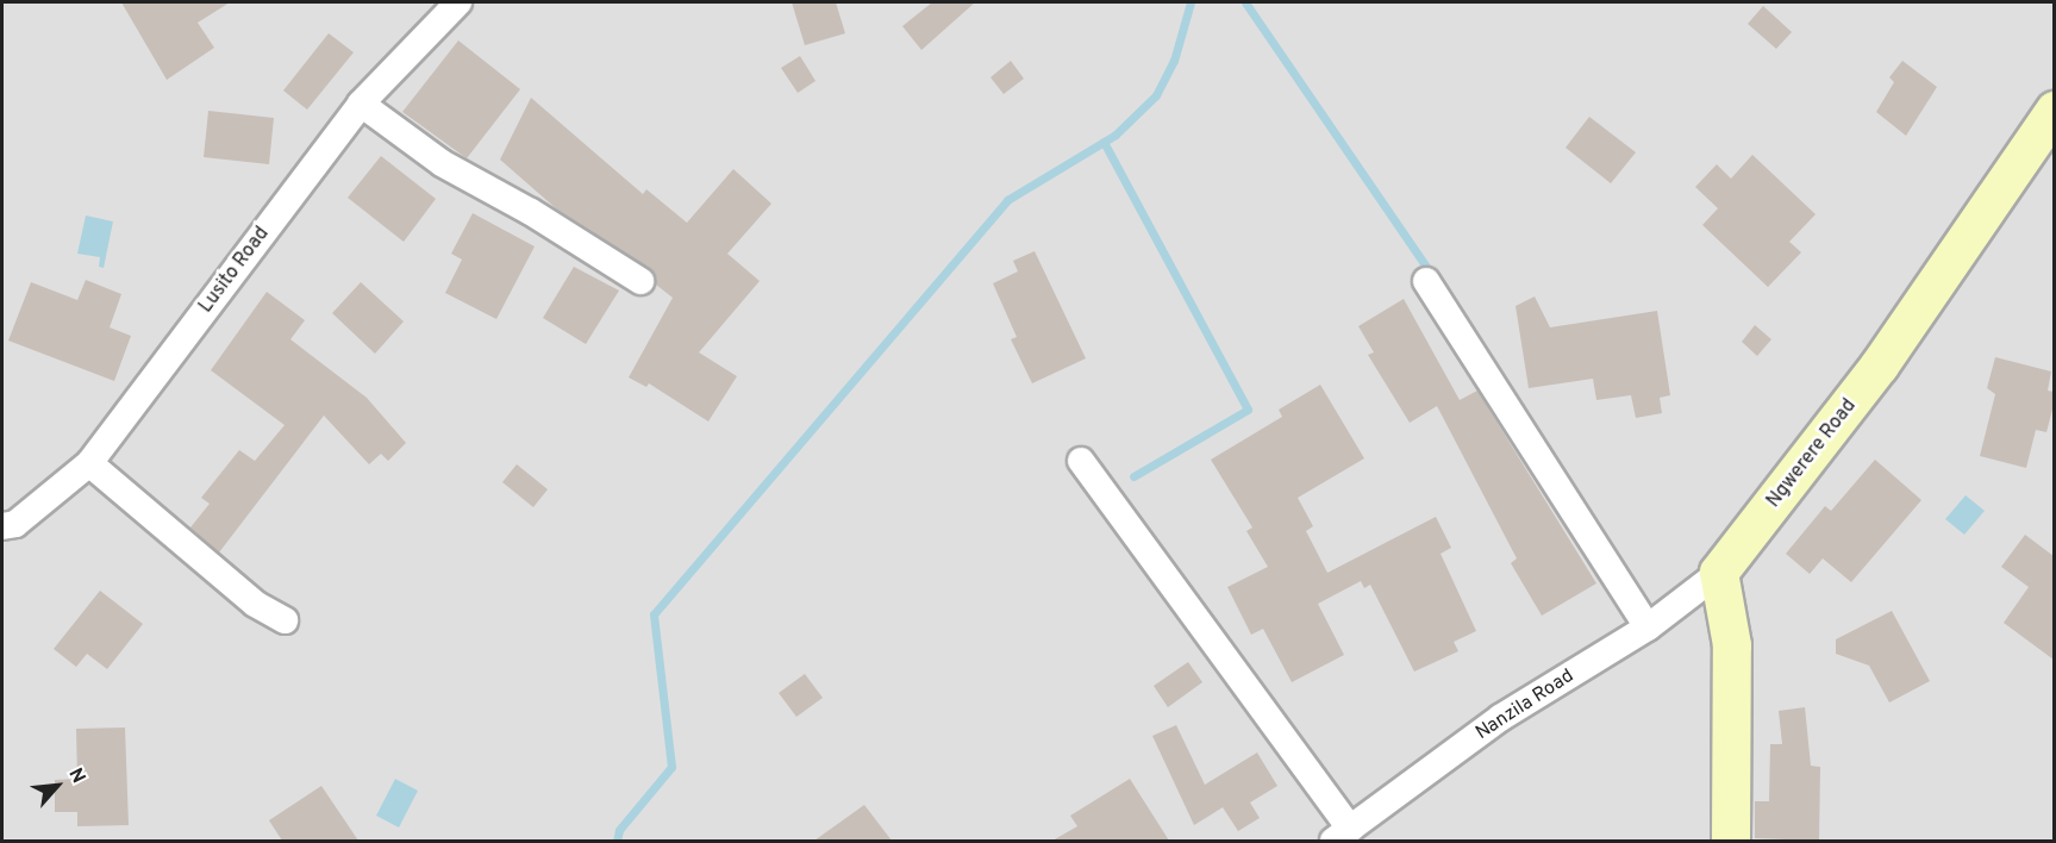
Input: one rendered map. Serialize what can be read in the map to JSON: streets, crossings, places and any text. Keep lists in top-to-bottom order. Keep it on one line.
{"streets":{"street":["Lusito Road","Ngwerere Road","Nanzila Road"]},"crossings":[["Ngwerere Road","Nanzila Road"]],"north":"top right"}
